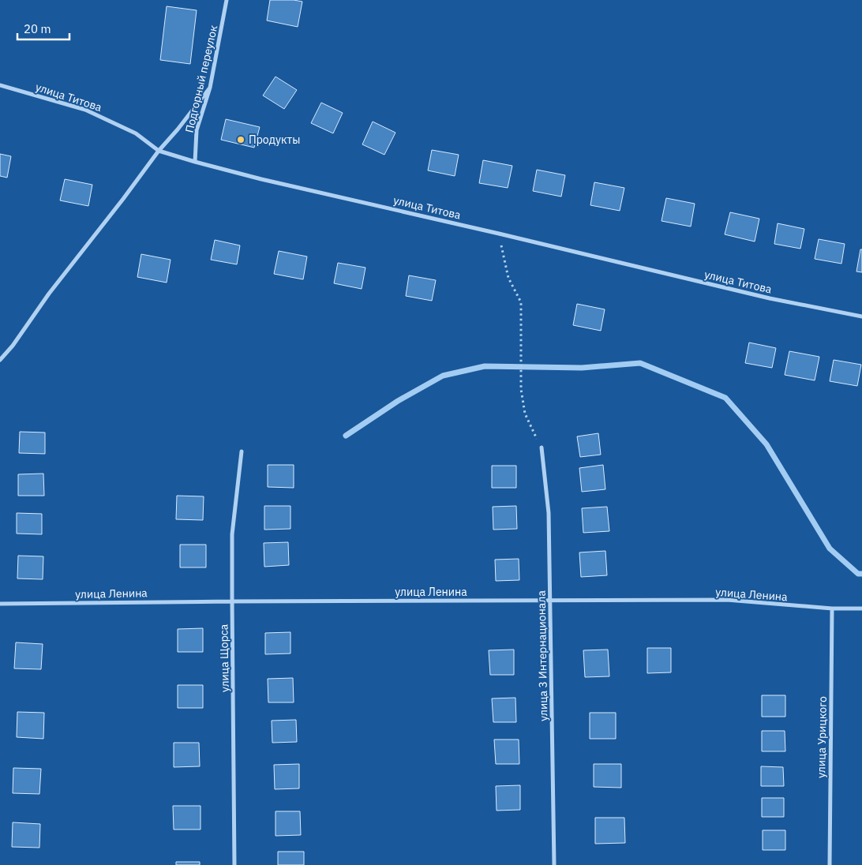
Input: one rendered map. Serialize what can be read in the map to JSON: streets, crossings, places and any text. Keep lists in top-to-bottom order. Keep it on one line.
{"streets":{"street":["Подгорный переулок","улица Титова","улица Ленина","улица 3 Интернационала","улица Щорса","улица Урицкого"]},"crossings":[["Подгорный переулок","улица Титова"],["улица Ленина","улица 3 Интернационала"],["улица Ленина","улица Щорса"],["улица Ленина","улица Урицкого"]],"places":["Продукты"],"scale_bar":"20 m"}
